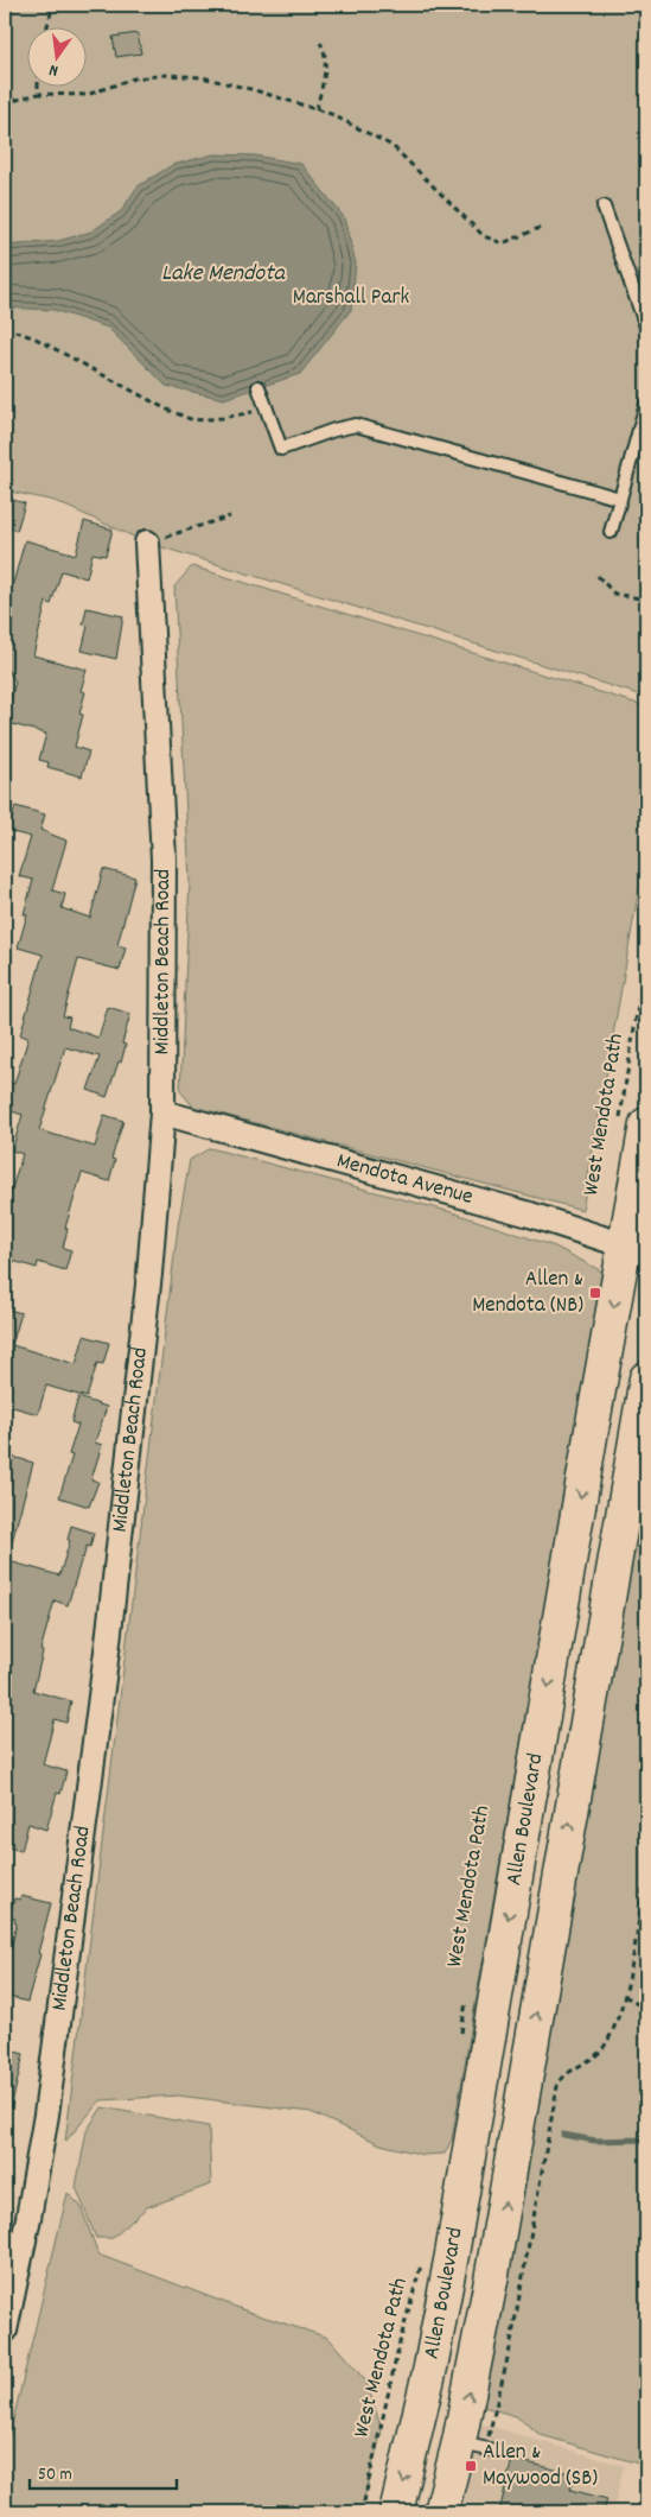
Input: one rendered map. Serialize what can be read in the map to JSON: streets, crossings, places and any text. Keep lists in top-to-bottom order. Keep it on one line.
{"streets":{"main road":["Allen Boulevard"],"street":["Middleton Beach Road","Mendota Avenue"],"path":["West Mendota Path"]},"crossings":[["Middleton Beach Road","Mendota Avenue"],["West Mendota Path","Allen Boulevard"],["Mendota Avenue","Allen Boulevard"]],"water":["Lake Mendota"],"parks":["Marshall Park"],"places":{"transit":["Allen & Mendota (NB)","Allen & Maywood (SB)"]},"scale_bar":"50 m","north":"bottom"}
